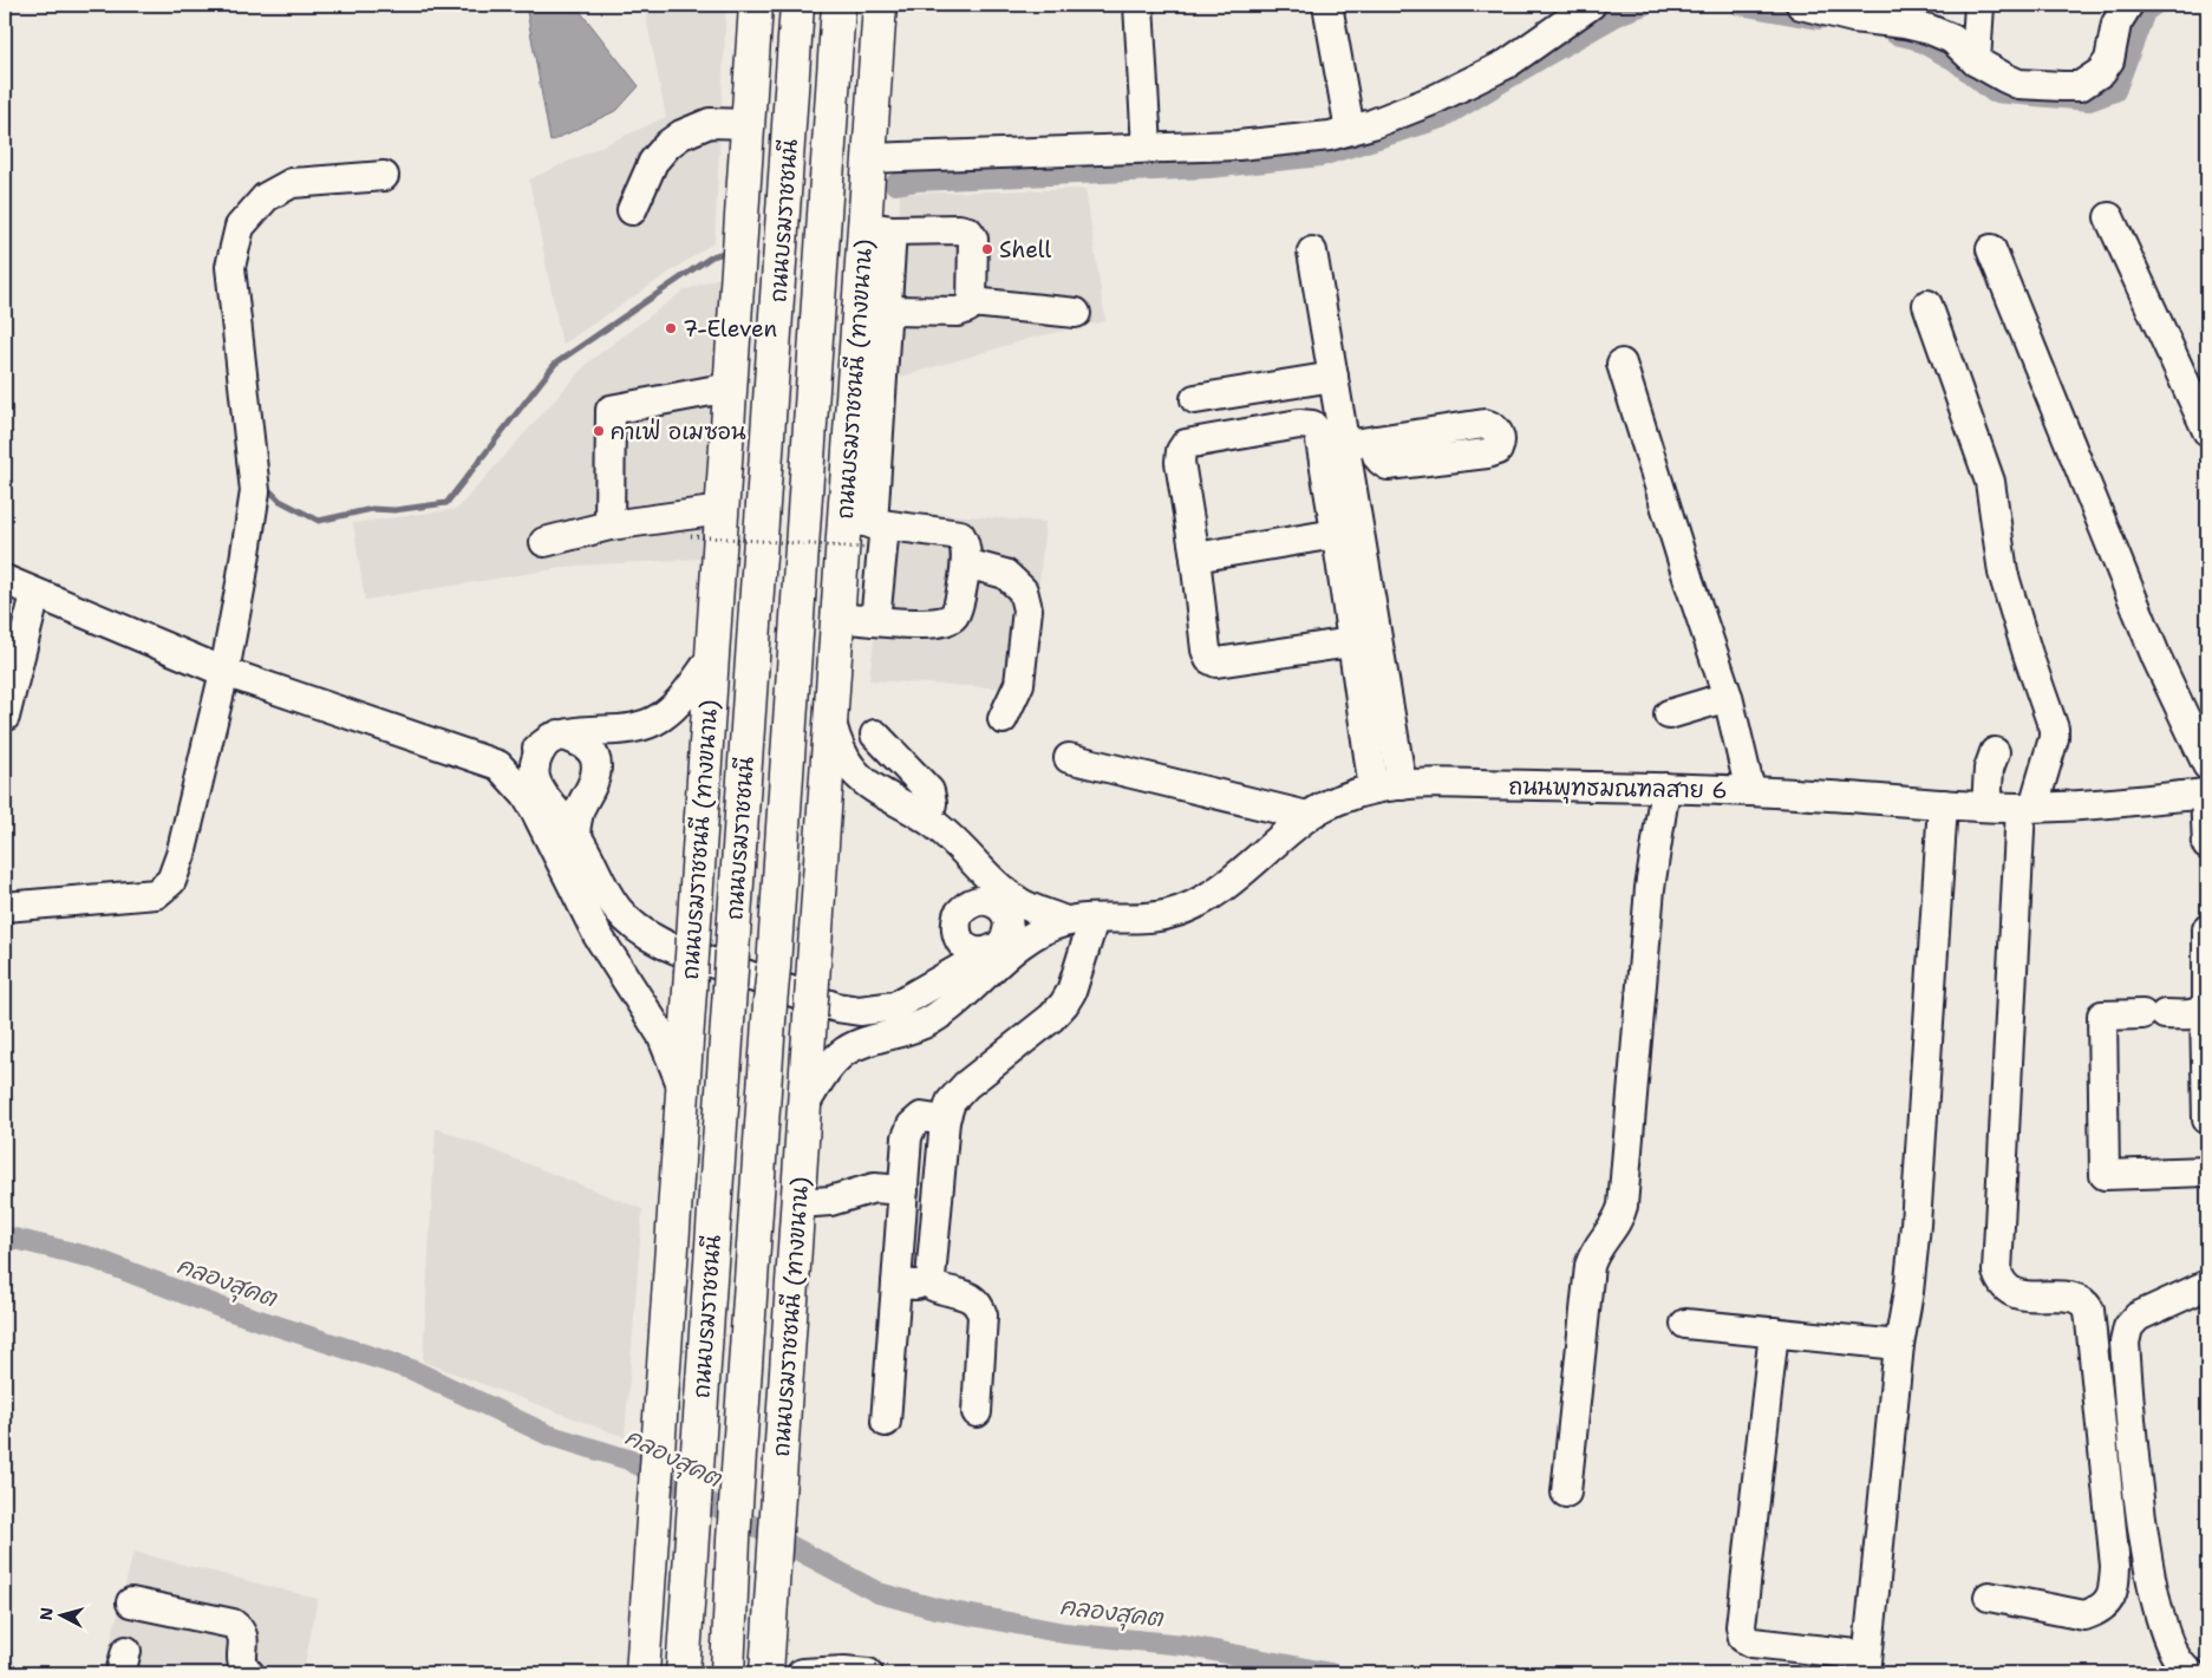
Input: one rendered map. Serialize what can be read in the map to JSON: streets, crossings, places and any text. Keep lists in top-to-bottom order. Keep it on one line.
{"streets":{"main road":["ถนนบรมราชชนนี","ถนนบรมราชชนนี (ทางขนาน)"],"street":["ถนนพุทธมณฑลสาย 6"]},"crossings":[["ถนนบรมราชชนนี (ทางขนาน)","ถนนพุทธมณฑลสาย 6"]],"water":["คลองสุคต"],"places":["Shell","7-Eleven","คาเฟ่ อเมซอน"],"north":"left"}
